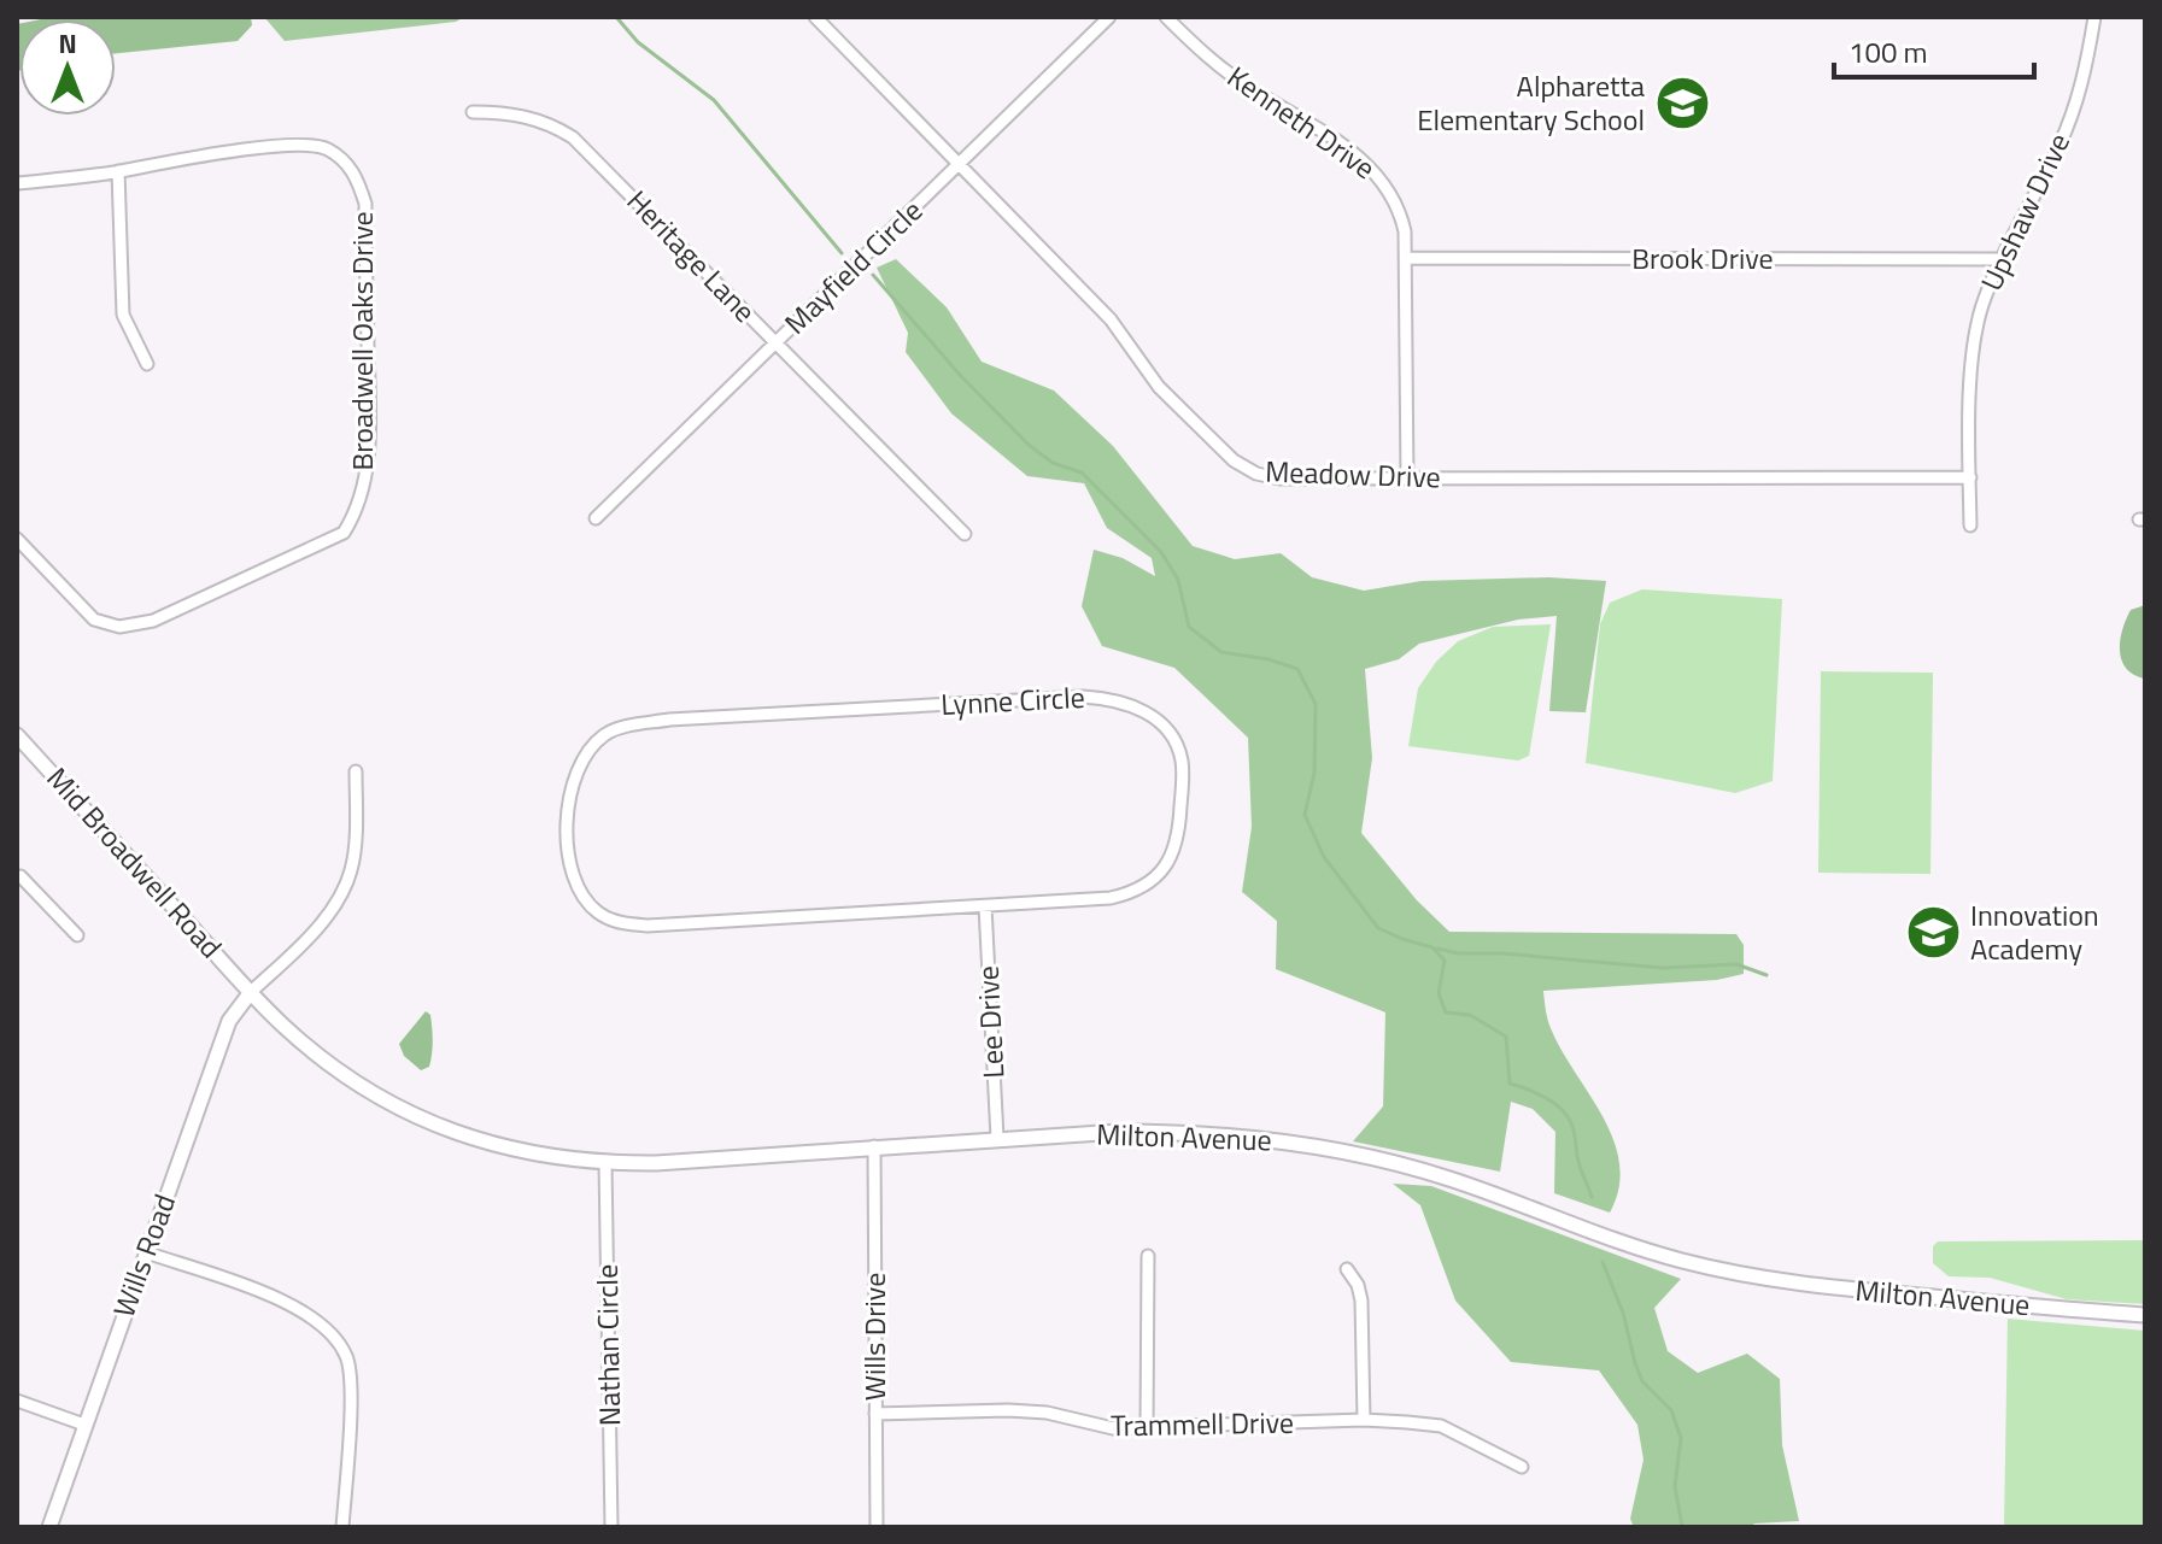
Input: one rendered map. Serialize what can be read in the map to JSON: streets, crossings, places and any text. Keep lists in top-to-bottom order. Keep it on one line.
{"streets":{"street":["Kenneth Drive","Upshaw Drive","Heritage Lane","Brook Drive","Mayfield Circle","Broadwell Oaks Drive","Meadow Drive","Lynne Circle","Mid Broadwell Road","Lee Drive","Milton Avenue","Wills Road","Wills Drive","Nathan Circle","Trammell Drive"]},"crossings":[["Kenneth Drive","Brook Drive"],["Kenneth Drive","Meadow Drive"],["Upshaw Drive","Brook Drive"],["Upshaw Drive","Meadow Drive"],["Heritage Lane","Mayfield Circle"],["Mayfield Circle","Meadow Drive"],["Lynne Circle","Lee Drive"],["Mid Broadwell Road","Milton Avenue"],["Mid Broadwell Road","Wills Road"],["Lee Drive","Milton Avenue"],["Milton Avenue","Wills Road"],["Milton Avenue","Wills Drive"],["Milton Avenue","Nathan Circle"],["Wills Drive","Trammell Drive"]],"places":{"school or university":["Alpharetta Elementary School","Innovation Academy"]},"scale_bar":"100 m","north":"top"}
